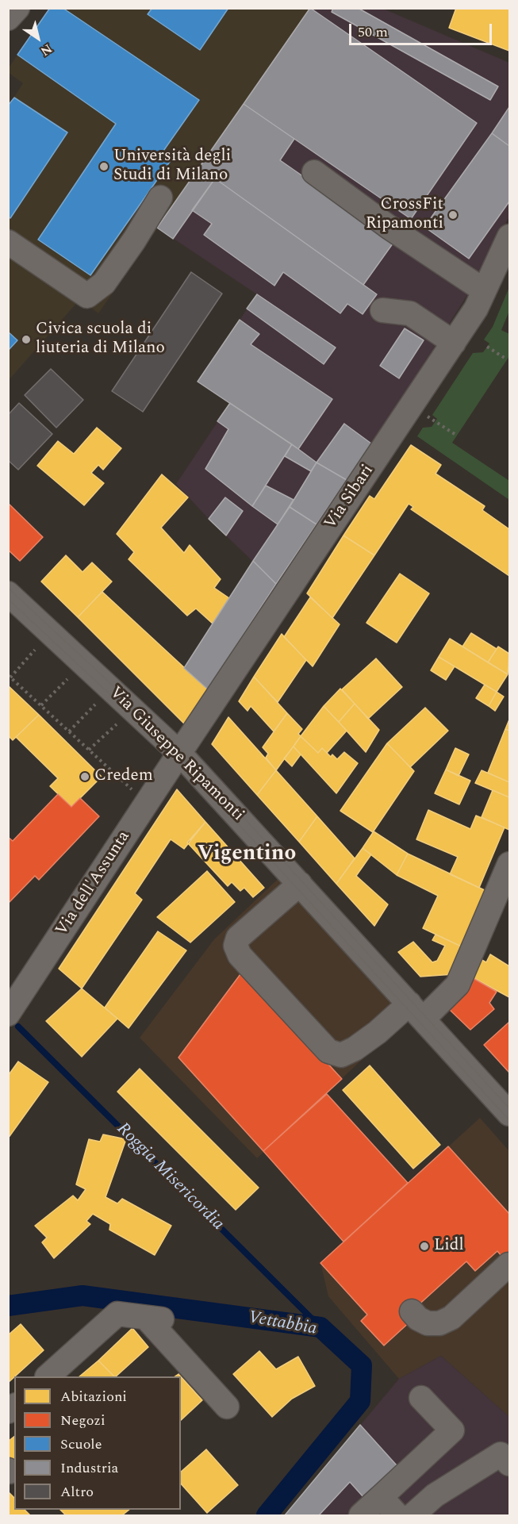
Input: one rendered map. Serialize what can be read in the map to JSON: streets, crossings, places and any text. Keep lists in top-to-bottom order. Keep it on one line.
{"streets":{"street":["Via Sibari","Via Giuseppe Ripamonti","Via dell'Assunta"]},"crossings":[["Via Sibari","Via Giuseppe Ripamonti"],["Via Sibari","Via dell'Assunta"],["Via Giuseppe Ripamonti","Via dell'Assunta"]],"districts":["Vigentino"],"water":["Roggia Misericordia","Vettabbia"],"places":["Università degli Studi di Milano","CrossFit Ripamonti","Civica scuola di liuteria di Milano","Credem","Lidl"],"legend":["Abitazioni","Negozi","Scuole","Industria","Altro"],"scale_bar":"50 m","north":"bottom right"}
